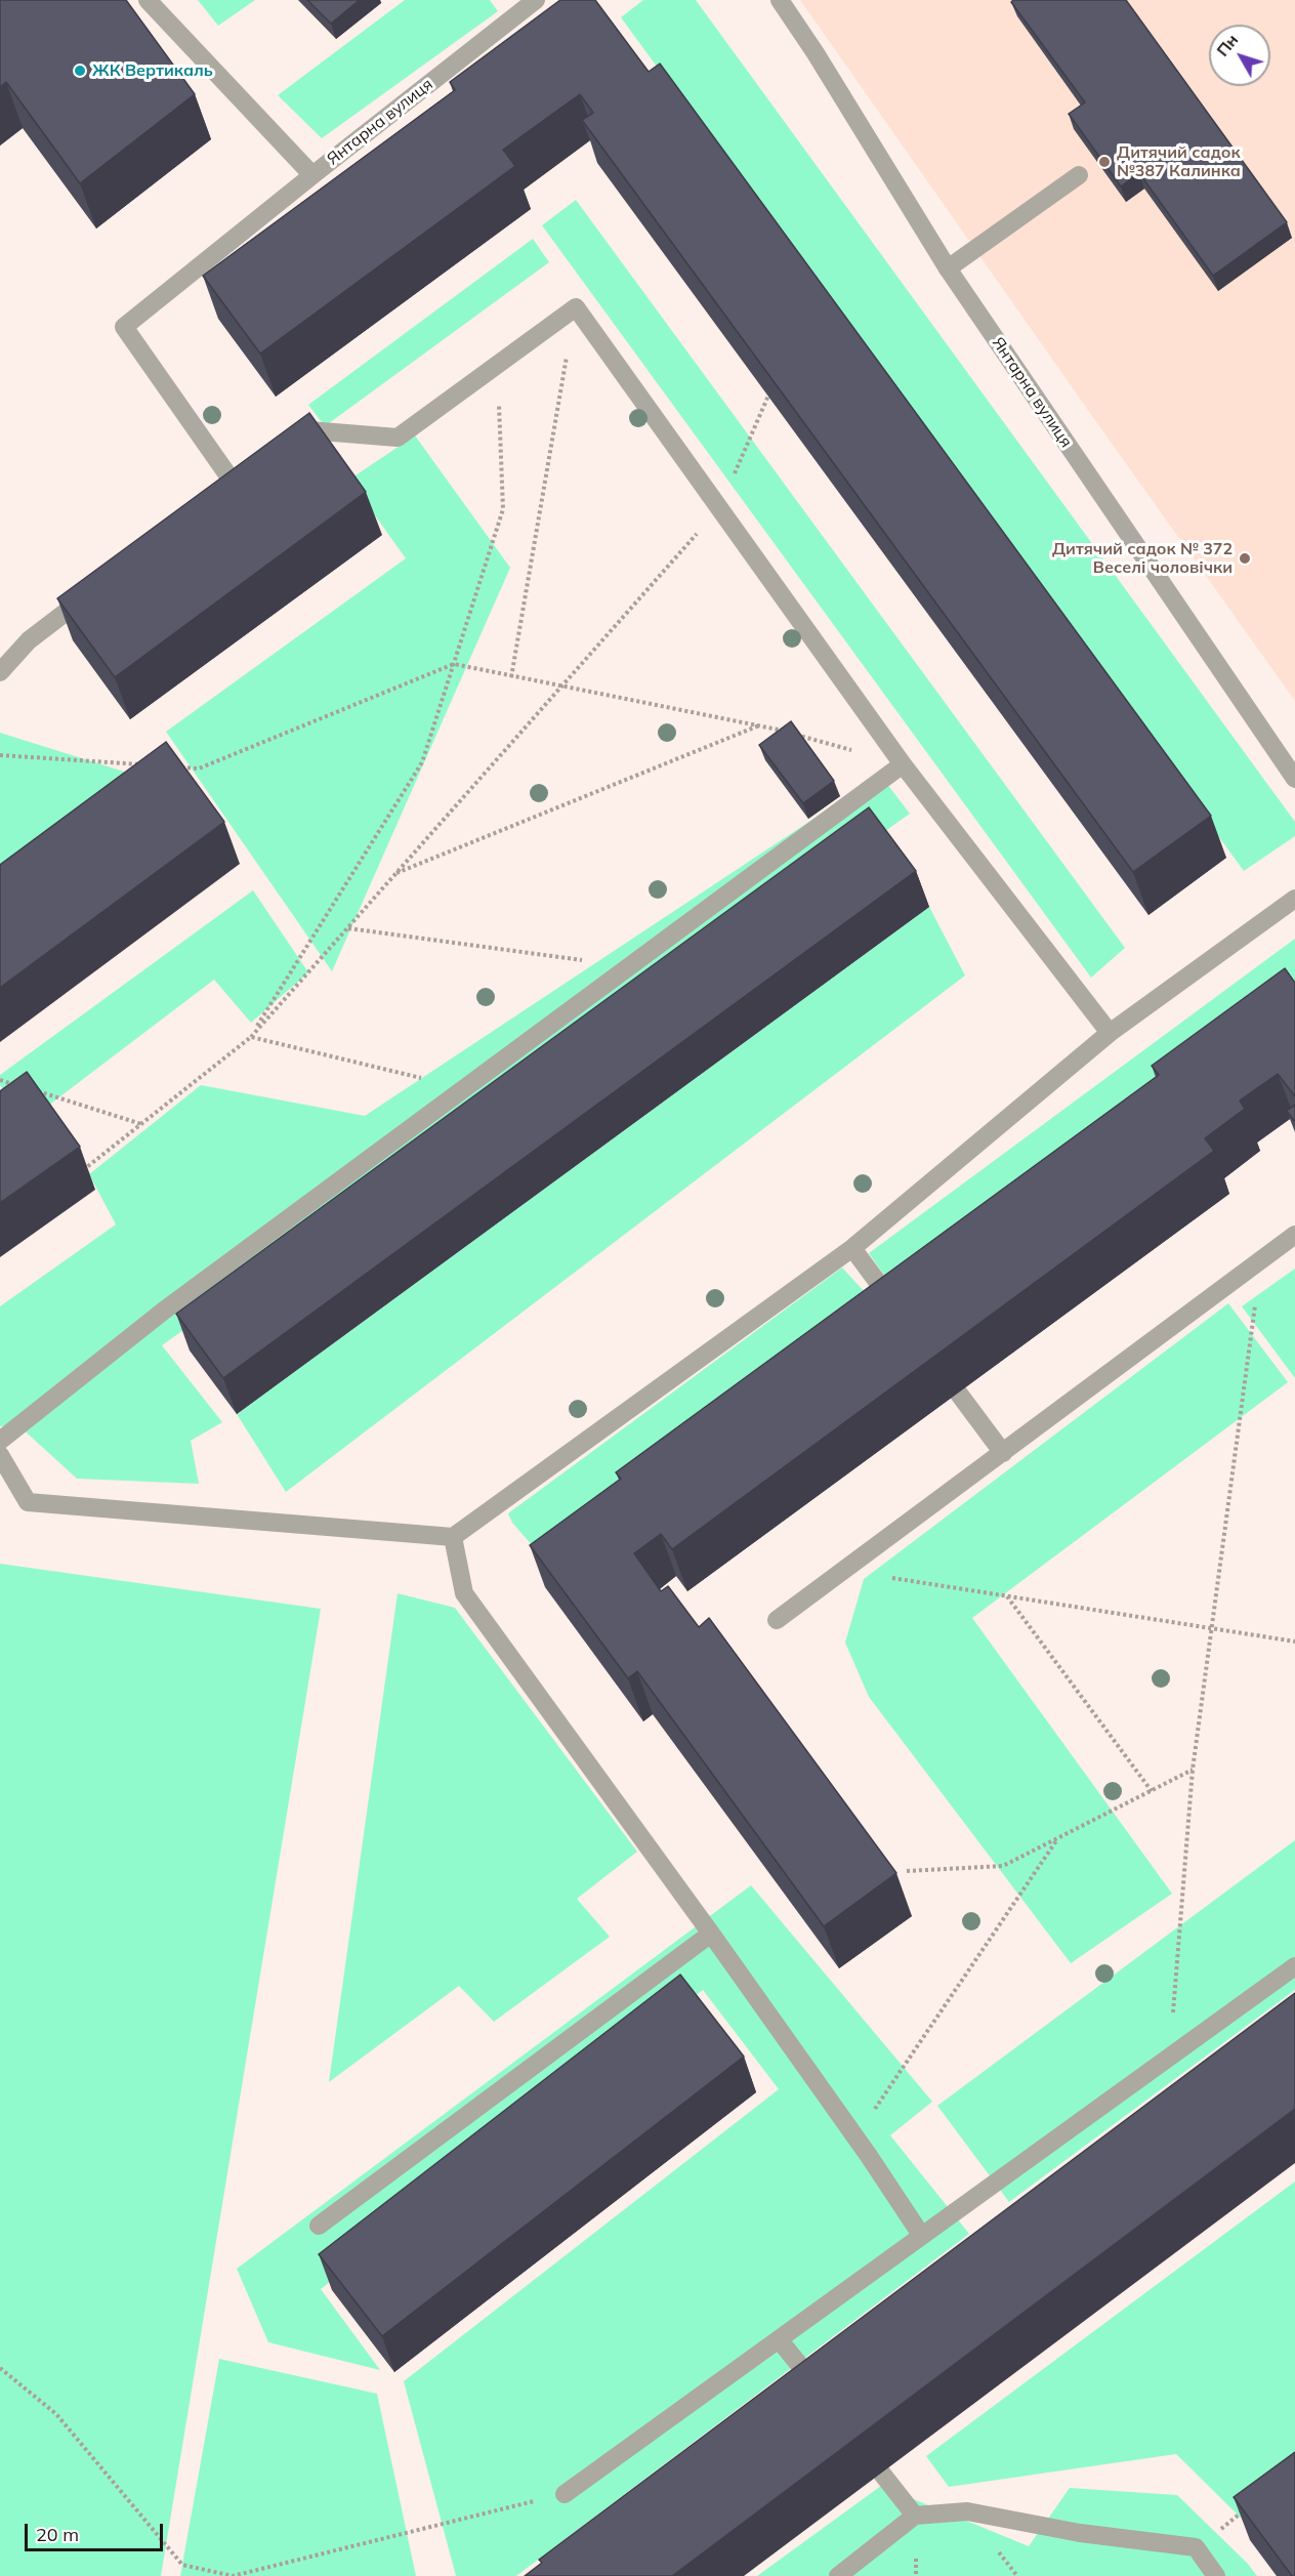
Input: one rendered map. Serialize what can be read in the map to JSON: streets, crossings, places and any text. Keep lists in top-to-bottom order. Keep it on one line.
{"streets":{"street":["Янтарна вулиця"]},"places":["ЖК Вертикаль","Дитячий садок №387 Калинка","Дитячий садок № 372 Веселі чоловічки"],"scale_bar":"20 m","north":"top left"}
